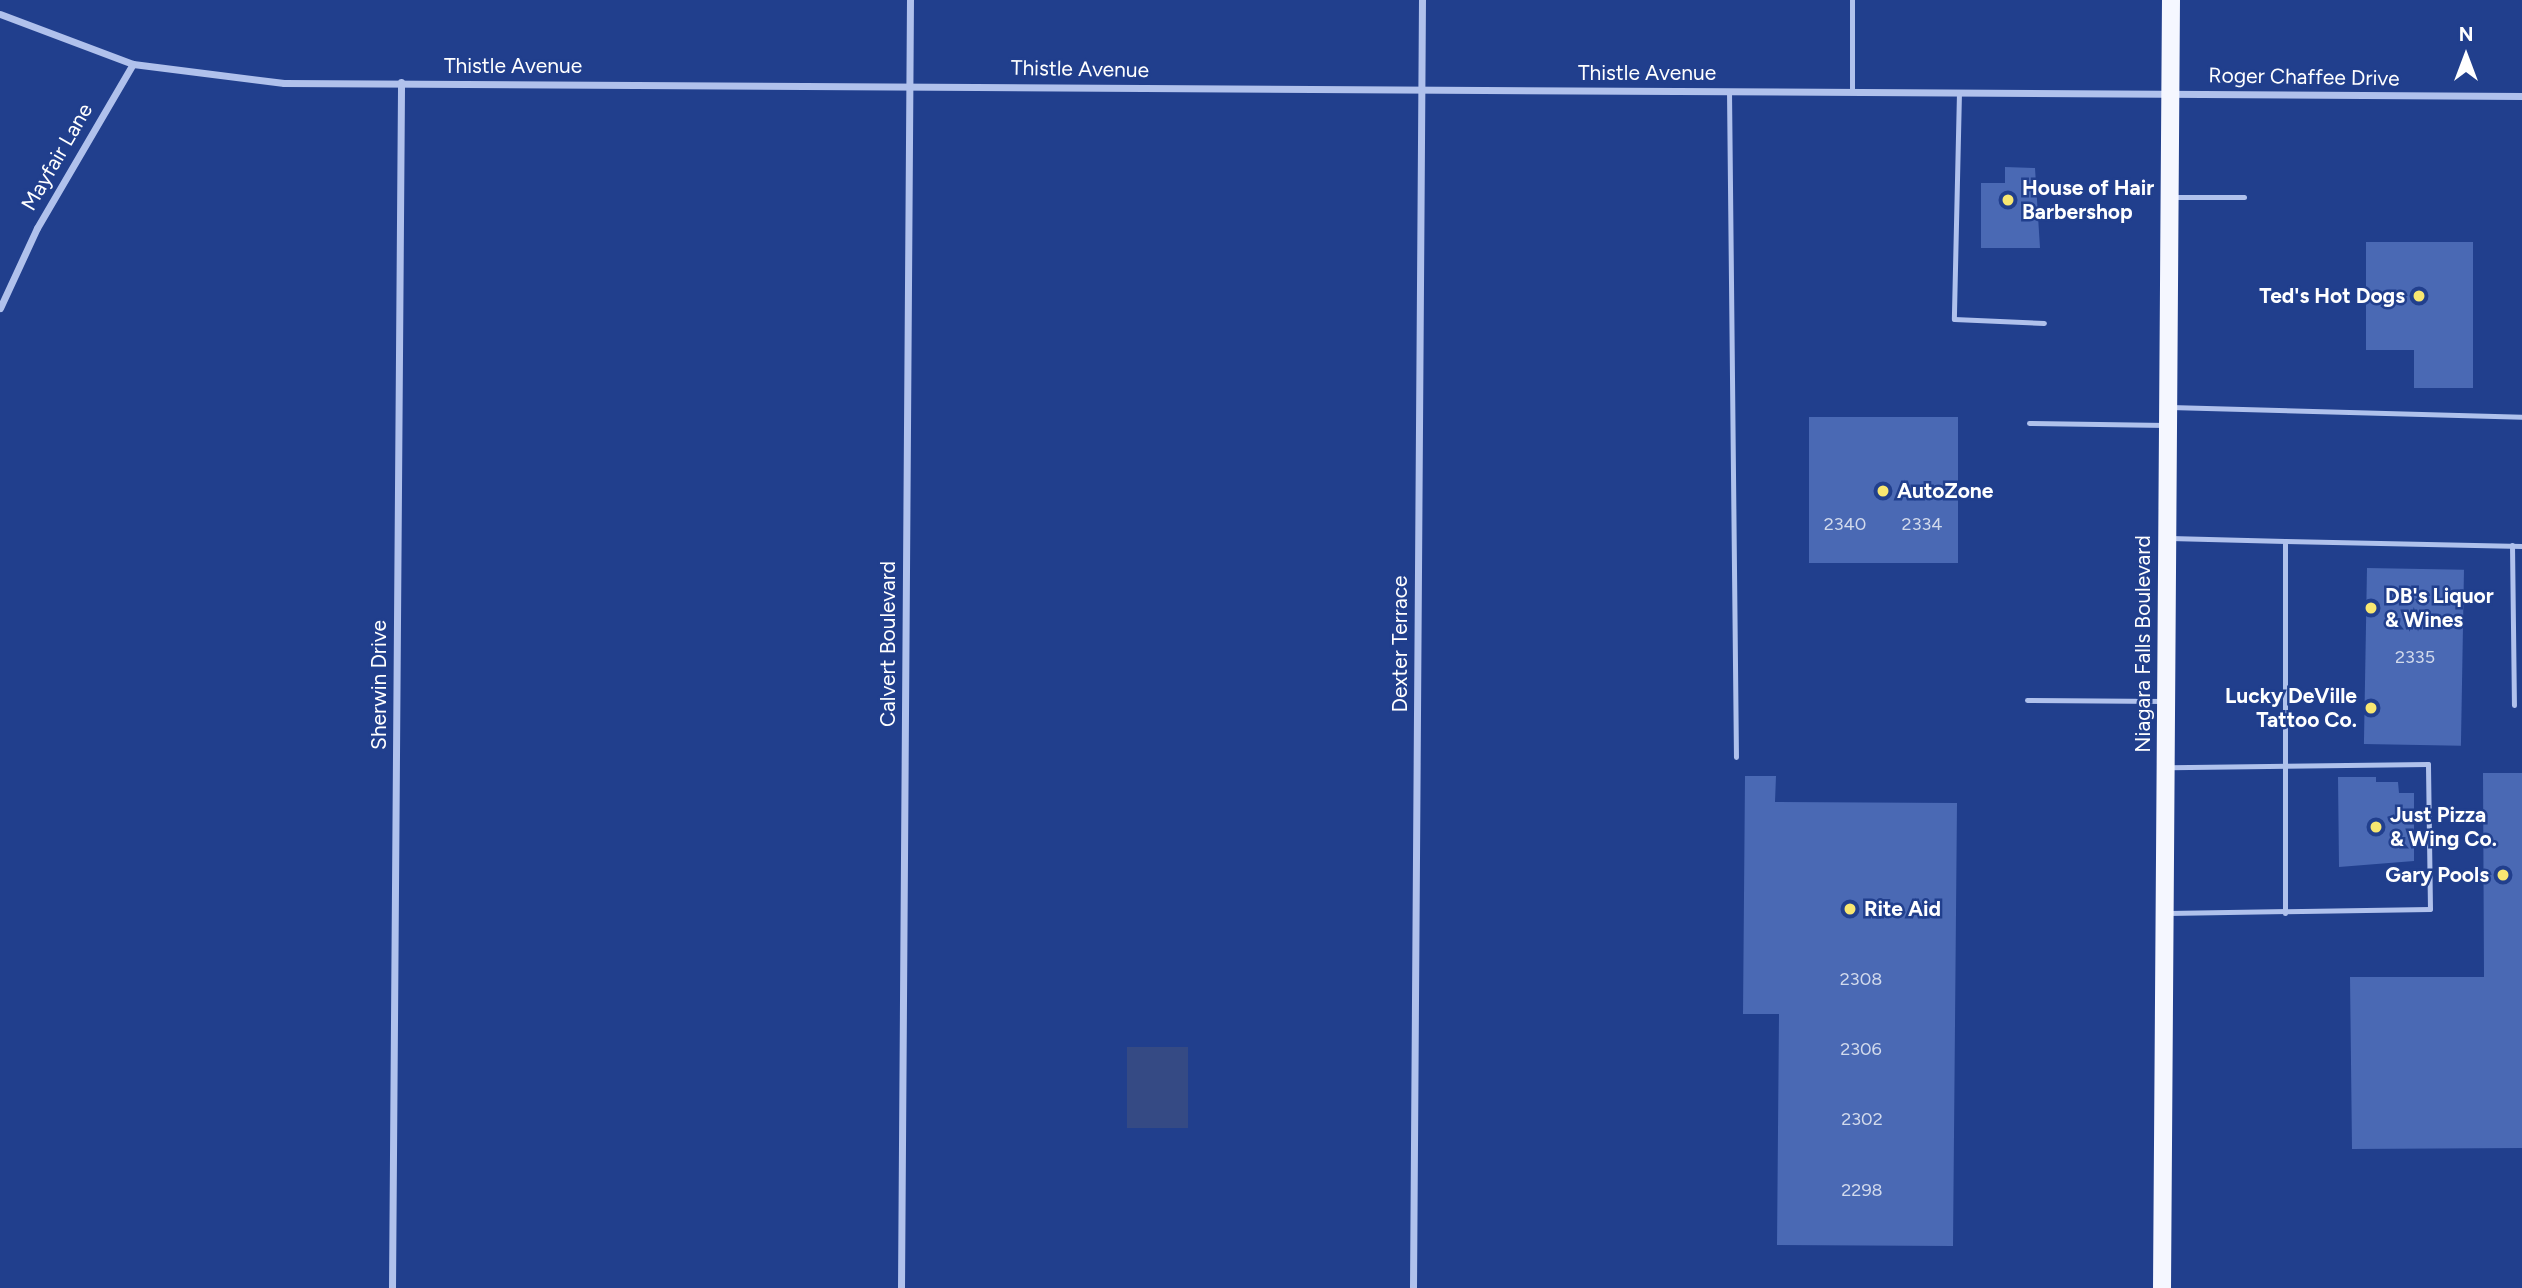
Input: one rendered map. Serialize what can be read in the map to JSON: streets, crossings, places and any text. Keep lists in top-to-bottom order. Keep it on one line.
{"streets":{"main road":["Niagara Falls Boulevard"],"street":["Thistle Avenue","Roger Chaffee Drive","Mayfair Lane","Calvert Boulevard","Dexter Terrace","Sherwin Drive"]},"crossings":[["Thistle Avenue","Roger Chaffee Drive"],["Thistle Avenue","Mayfair Lane"],["Thistle Avenue","Calvert Boulevard"],["Thistle Avenue","Dexter Terrace"],["Thistle Avenue","Niagara Falls Boulevard"],["Thistle Avenue","Sherwin Drive"],["Roger Chaffee Drive","Niagara Falls Boulevard"]],"places":["House of Hair Barbershop","Ted's Hot Dogs","AutoZone","DB's Liquor & Wines","Lucky DeVille Tattoo Co.","Just Pizza & Wing Co.","Gary Pools","Rite Aid"],"house_numbers":["2340","2334","2335","2308","2306","2302","2298"],"north":"top"}
